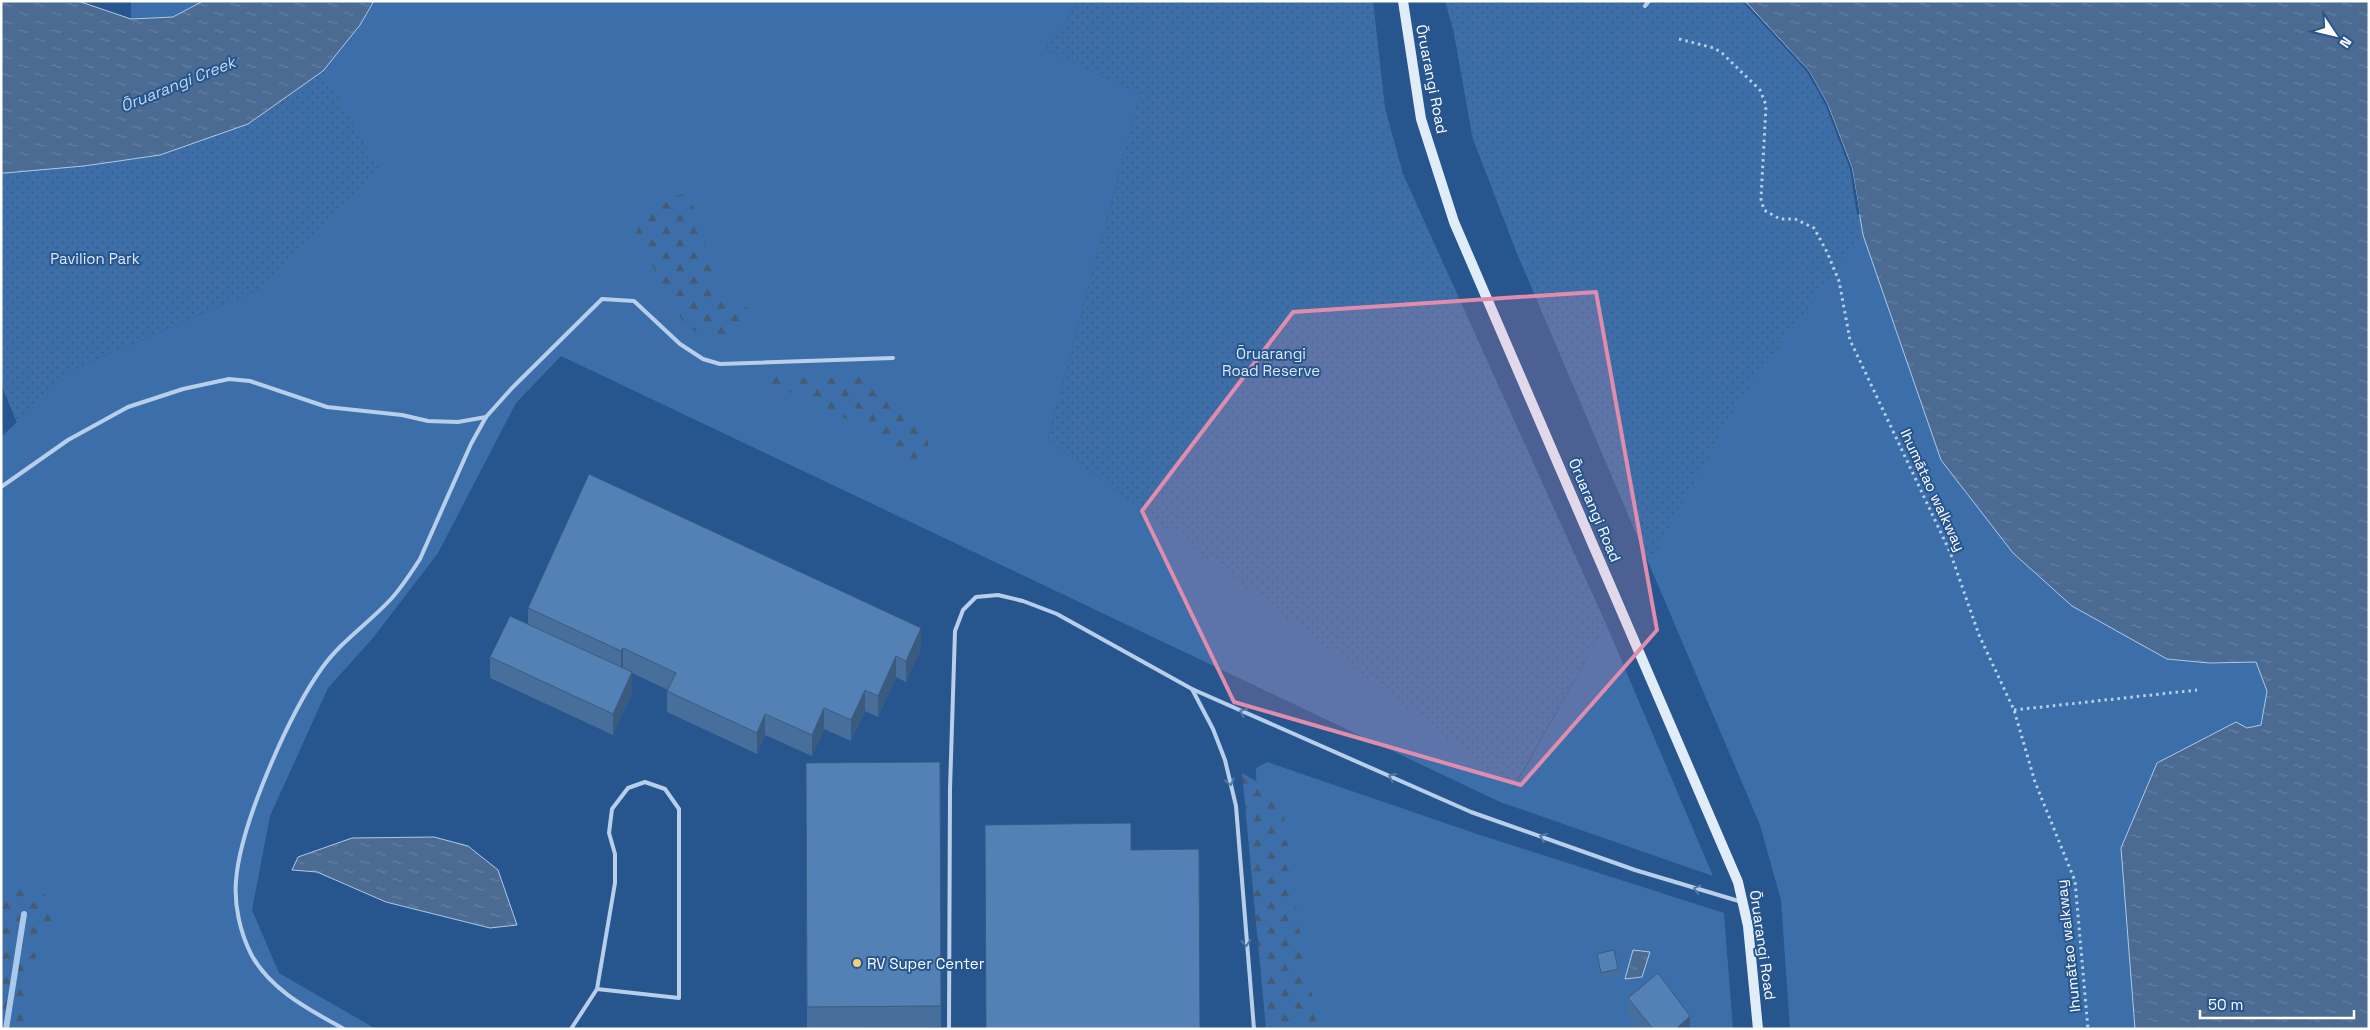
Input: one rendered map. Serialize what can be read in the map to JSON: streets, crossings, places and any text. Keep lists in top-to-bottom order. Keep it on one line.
{"streets":{"street":["Ōruarangi Road"],"path":["Ihumātao walkway"]},"water":["Ōruarangi Creek"],"parks":["Pavilion Park","Ōruarangi Road Reserve"],"places":["RV Super Center"],"scale_bar":"50 m","north":"bottom right"}
